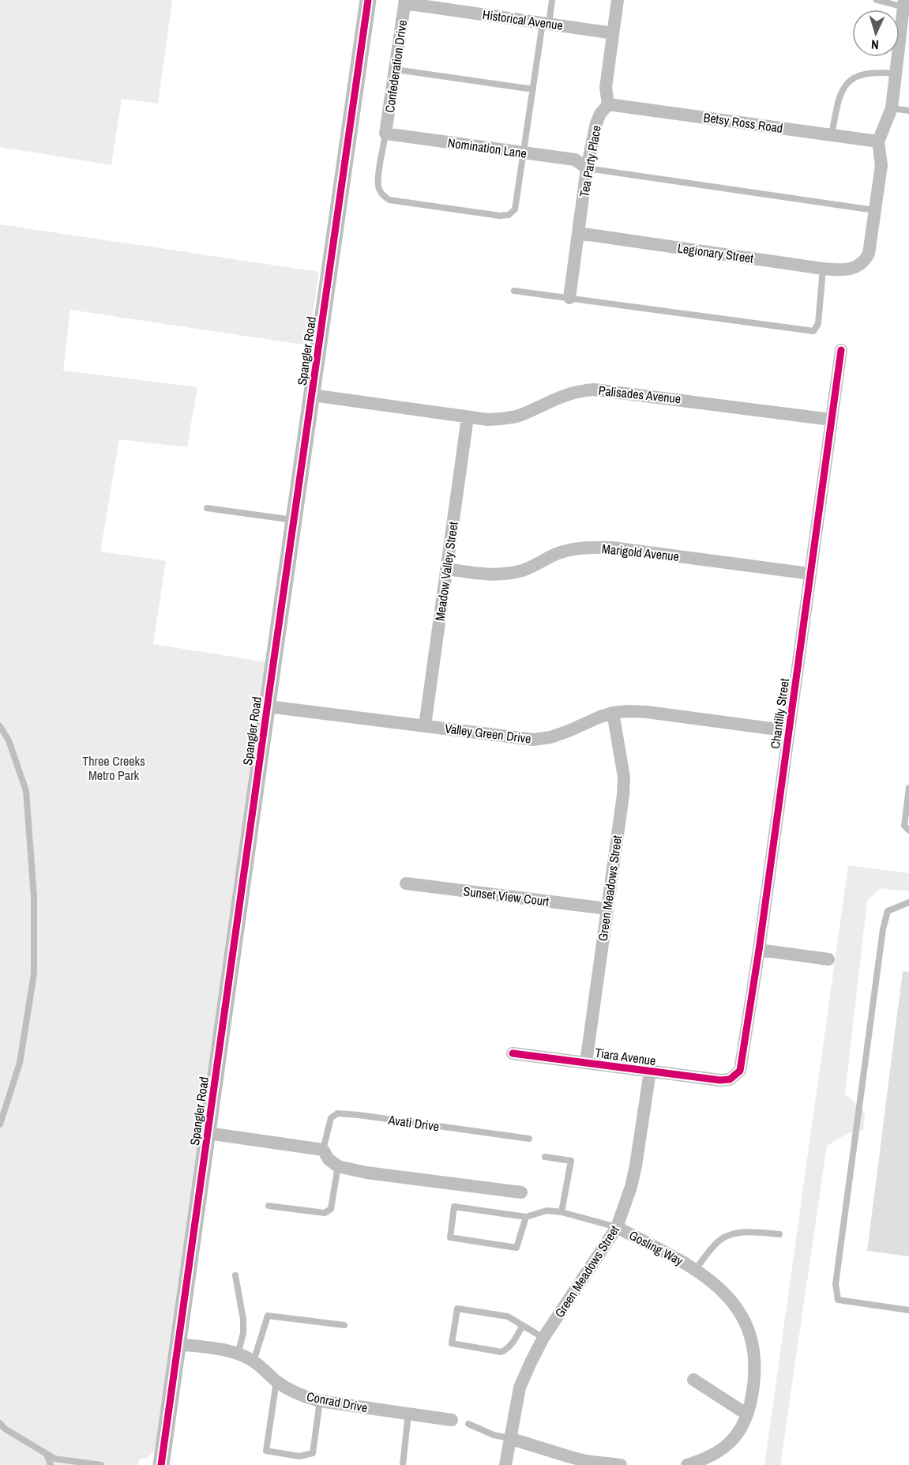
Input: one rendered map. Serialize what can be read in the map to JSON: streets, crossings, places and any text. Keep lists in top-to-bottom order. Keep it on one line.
{"streets":{"street":["Historical Avenue","Confederation Drive","Betsy Ross Road","Nomination Lane","Tea Party Place","Legionary Street","Spangler Road","Palisades Avenue","Marigold Avenue","Meadow Valley Street","Chantilly Street","Valley Green Drive","Green Meadows Street","Sunset View Court","Tiara Avenue","Gosling Way","Conrad Drive"],"lane":["Avati Drive"]},"crossings":[["Historical Avenue","Confederation Drive"],["Confederation Drive","Nomination Lane"],["Betsy Ross Road","Tea Party Place"],["Nomination Lane","Tea Party Place"],["Tea Party Place","Legionary Street"],["Spangler Road","Palisades Avenue"],["Spangler Road","Valley Green Drive"],["Spangler Road","Conrad Drive"],["Palisades Avenue","Meadow Valley Street"],["Palisades Avenue","Chantilly Street"],["Marigold Avenue","Meadow Valley Street"],["Marigold Avenue","Chantilly Street"],["Meadow Valley Street","Valley Green Drive"],["Chantilly Street","Valley Green Drive"],["Chantilly Street","Tiara Avenue"],["Valley Green Drive","Green Meadows Street"],["Green Meadows Street","Sunset View Court"],["Green Meadows Street","Tiara Avenue"],["Green Meadows Street","Gosling Way"]],"parks":["Three Creeks Metro Park"],"north":"bottom"}
